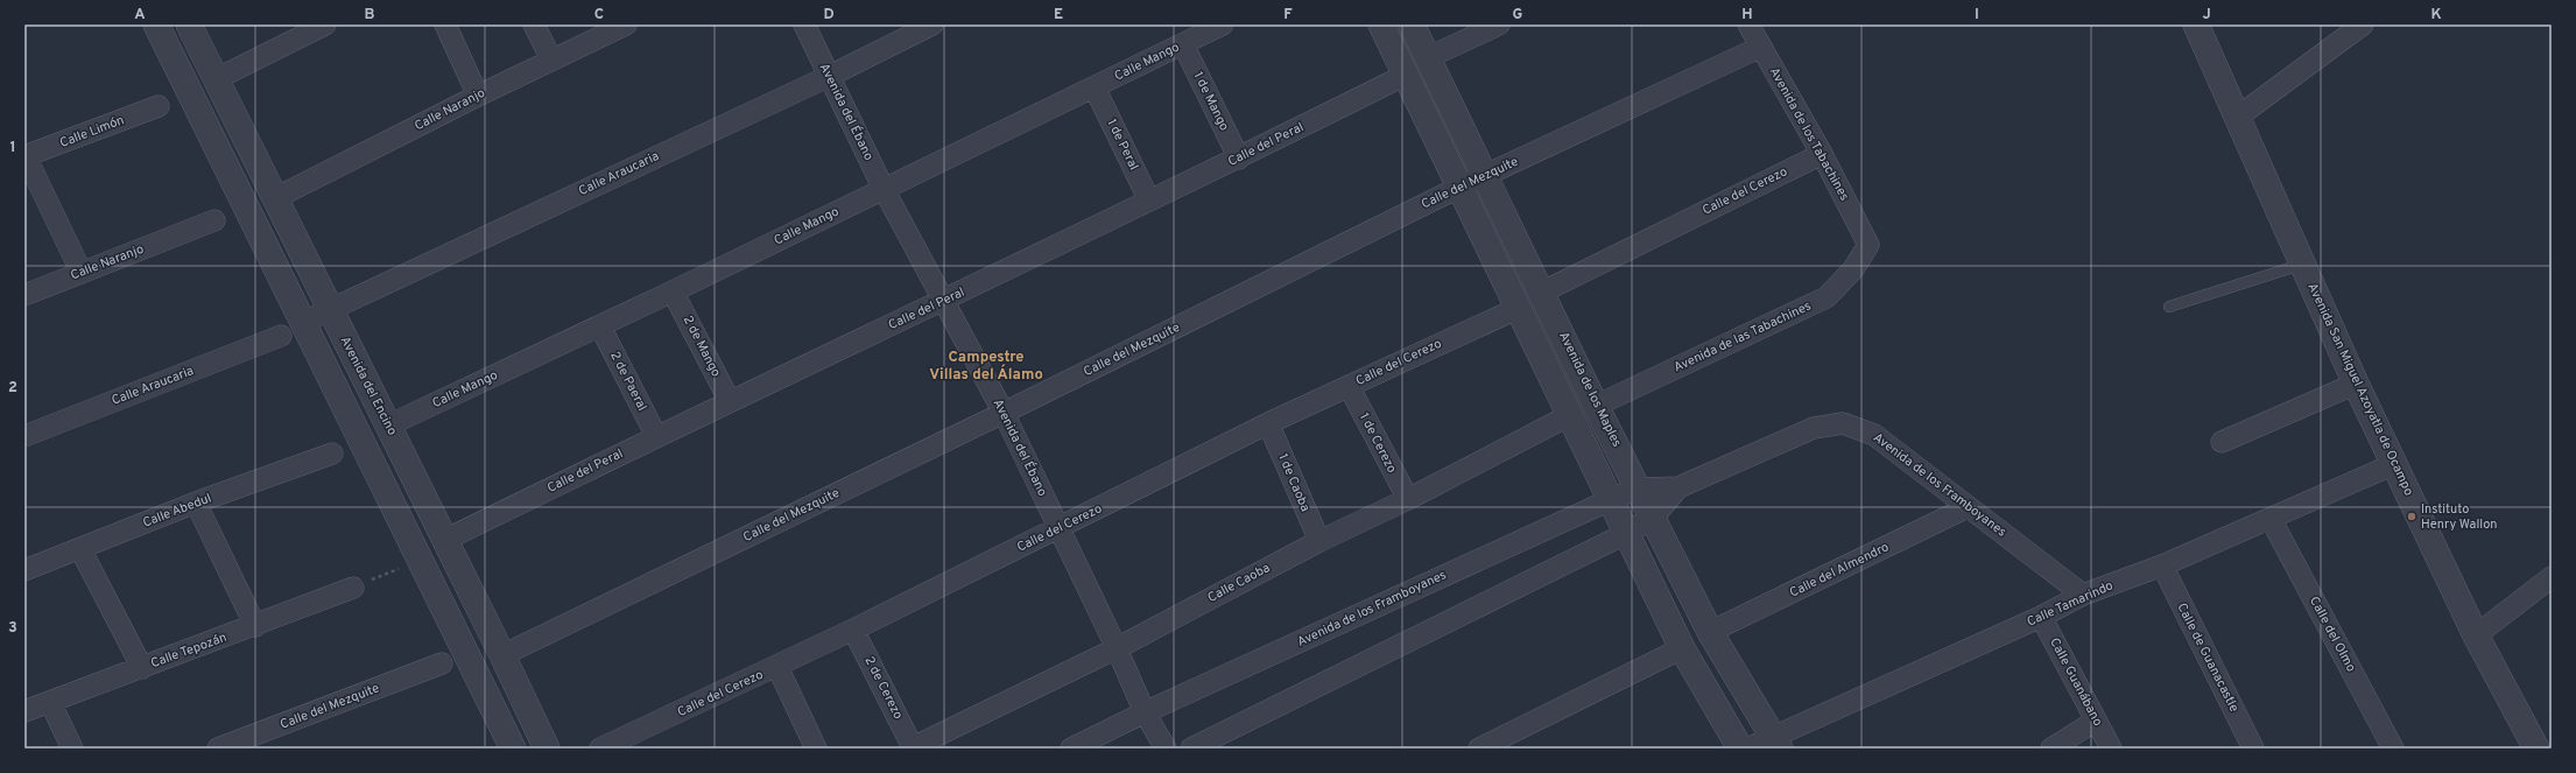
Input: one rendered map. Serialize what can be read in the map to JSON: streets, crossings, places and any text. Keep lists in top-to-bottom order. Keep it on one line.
{"streets":{"street":["Calle Mango","1 de Mango","Calle Naranjo","Avenida del Ébano","Calle Limón","Avenida de los Tabachines","1 de Peral","Calle del Peral","Calle Araucaria","Calle del Mezquite","Calle del Cerezo","Avenida de las Tabachines","2 de Mango","2 de Paeral","Avenida del Encino","Avenida de los Maples","Avenida San Miguel Azoyatla de Ocampo","1 de Cerezo","1 de Caoba","Avenida de los Framboyanes","Calle Abedul","Calle del Almendro","Calle Caoba","Calle Tamarindo","Calle del Olmo","Calle Tepozán","Calle de Guanacastle","Calle Guanábano","2 de Cerezo"]},"crossings":[["Calle Mango","1 de Mango"],["Calle Mango","Avenida del Ébano"],["Calle Mango","1 de Peral"],["Calle Mango","2 de Mango"],["Calle Mango","2 de Paeral"],["Calle Mango","Avenida del Encino"],["1 de Mango","Calle del Peral"],["Calle Naranjo","Avenida del Encino"],["Avenida del Ébano","Calle del Peral"],["Avenida del Ébano","Calle Araucaria"],["Avenida del Ébano","Calle del Mezquite"],["Avenida del Ébano","Calle del Cerezo"],["Avenida del Ébano","Avenida de los Framboyanes"],["Avenida del Ébano","Calle Caoba"],["Avenida de los Tabachines","Calle del Mezquite"],["Avenida de los Tabachines","Calle del Cerezo"],["Avenida de los Tabachines","Avenida de las Tabachines"],["1 de Peral","Calle del Peral"],["Calle del Peral","2 de Mango"],["Calle del Peral","2 de Paeral"],["Calle del Peral","Avenida del Encino"],["Calle Araucaria","Avenida del Encino"],["Calle del Mezquite","Avenida del Encino"],["Calle del Mezquite","Avenida de los Maples"],["Calle del Cerezo","Avenida de los Maples"],["Calle del Cerezo","1 de Cerezo"],["Calle del Cerezo","1 de Caoba"],["Calle del Cerezo","2 de Cerezo"],["Avenida de las Tabachines","Avenida de los Maples"],["Avenida de los Maples","Avenida de los Framboyanes"],["Avenida de los Maples","Calle del Almendro"],["Avenida de los Maples","Calle Tamarindo"],["Avenida San Miguel Azoyatla de Ocampo","Calle Tamarindo"],["1 de Cerezo","Calle Caoba"],["1 de Caoba","Calle Caoba"],["Avenida de los Framboyanes","Calle del Almendro"],["Avenida de los Framboyanes","Calle Tamarindo"],["Calle Caoba","2 de Cerezo"],["Calle Tamarindo","Calle del Olmo"],["Calle Tamarindo","Calle de Guanacastle"],["Calle Tamarindo","Calle Guanábano"]],"districts":["Campestre Villas del Álamo"],"places":["Instituto Henry Wallon"],"grid":{"columns":["A","B","C","D","E","F","G","H","I","J","K"],"rows":["1","2","3"]}}
